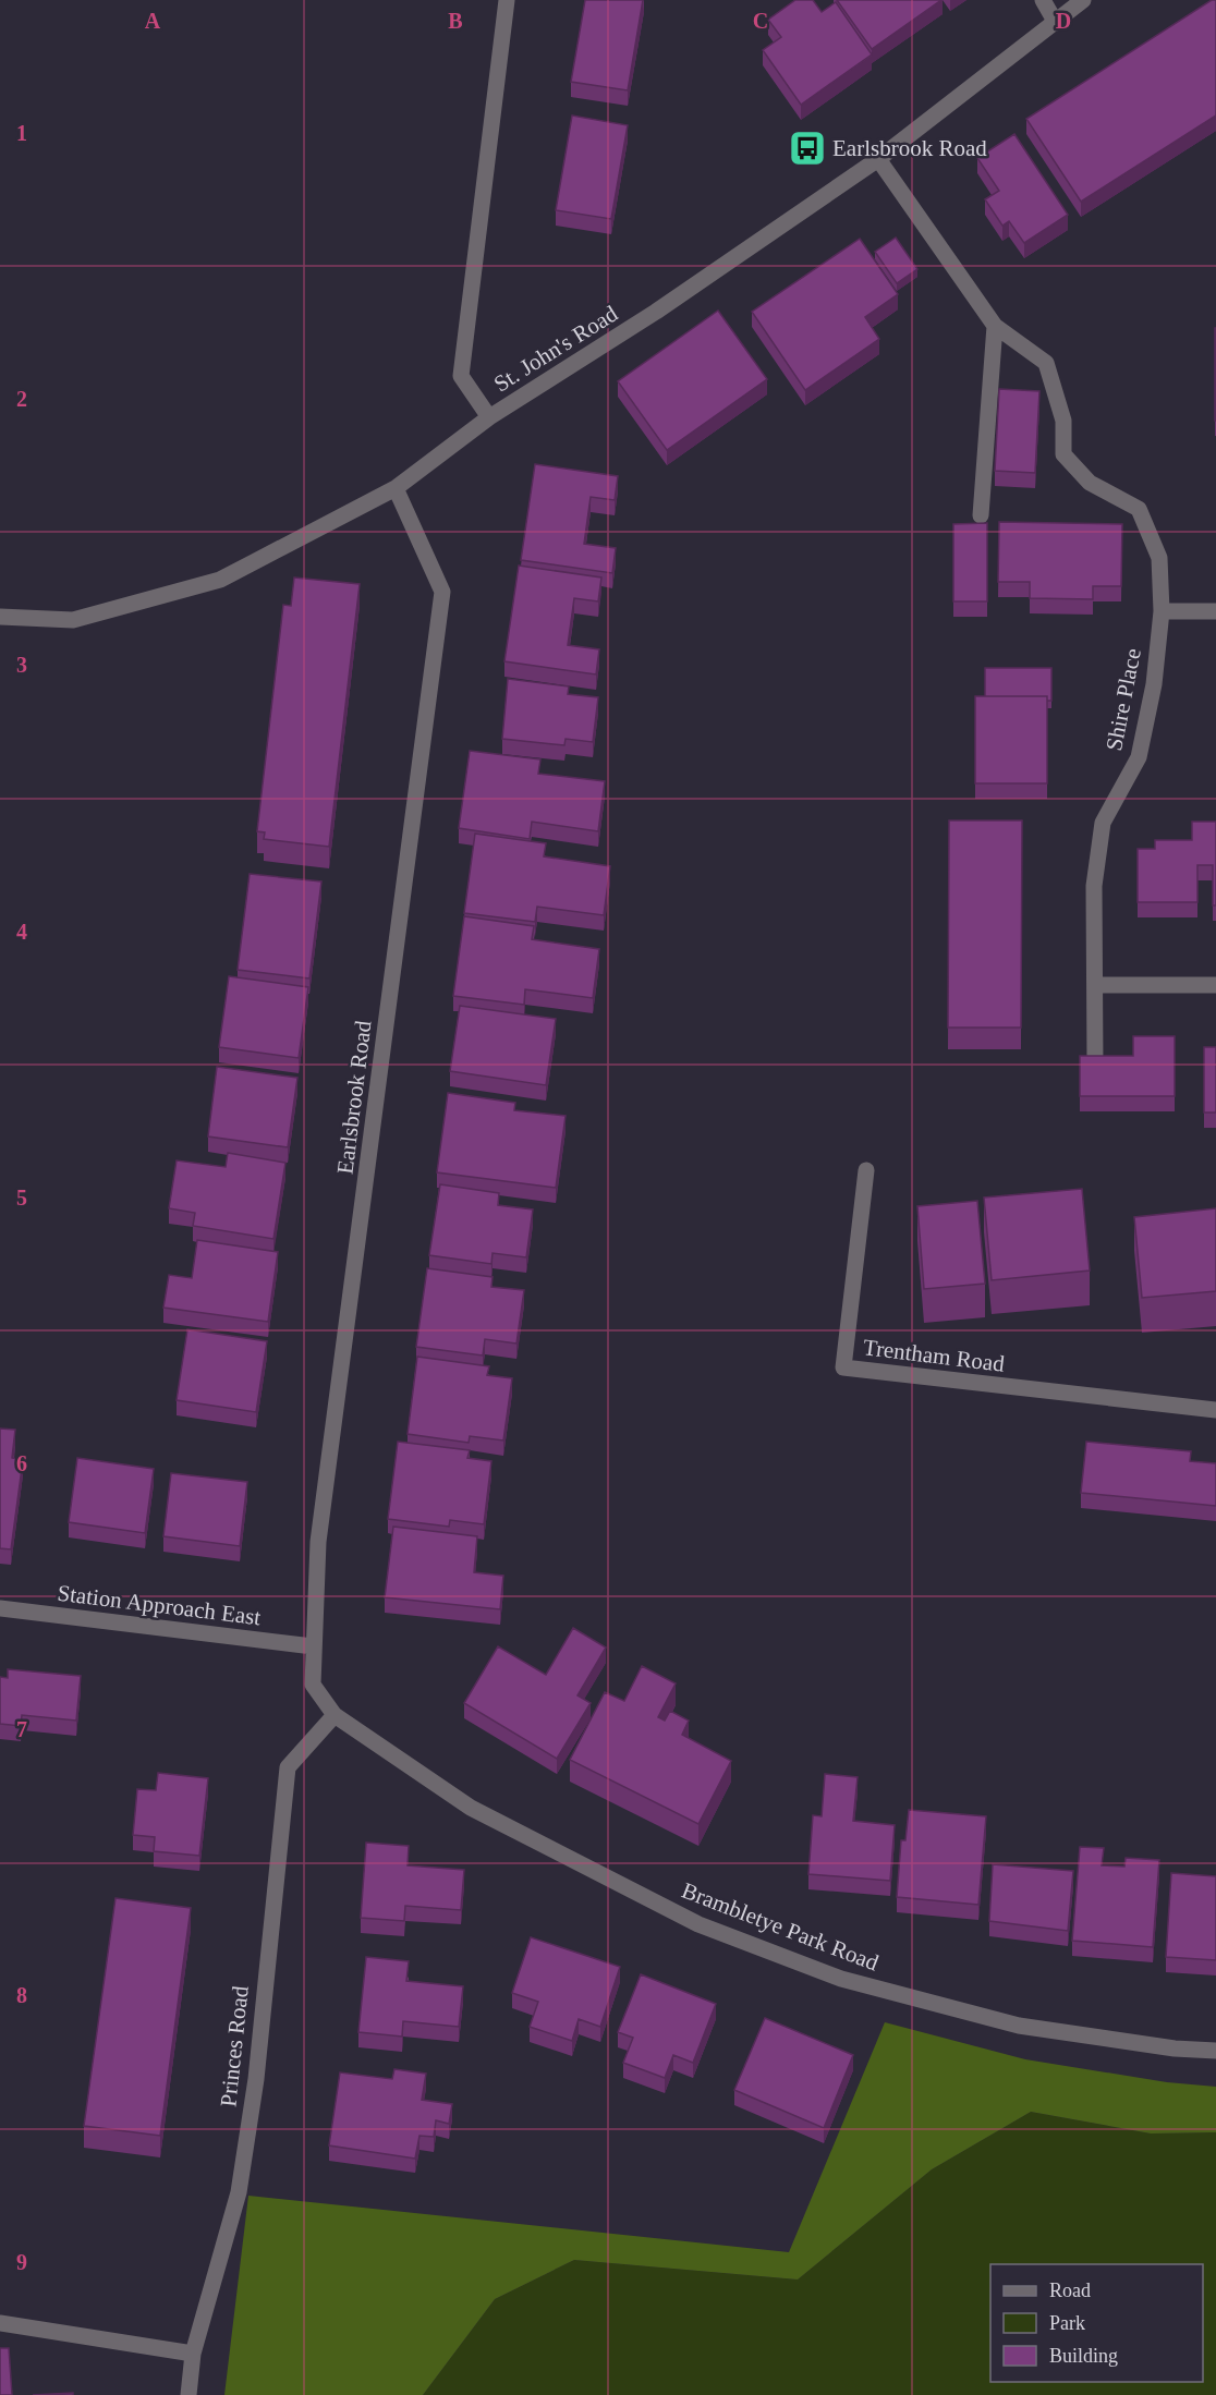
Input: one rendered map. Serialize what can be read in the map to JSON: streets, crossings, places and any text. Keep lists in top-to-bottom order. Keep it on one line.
{"streets":{"street":["St. John's Road","Shire Place","Earlsbrook Road","Trentham Road","Station Approach East","Brambletye Park Road","Princes Road"]},"crossings":[["St. John's Road","Shire Place"],["St. John's Road","Earlsbrook Road"],["Earlsbrook Road","Station Approach East"],["Earlsbrook Road","Brambletye Park Road"],["Earlsbrook Road","Princes Road"],["Brambletye Park Road","Princes Road"]],"places":{"bus stop":["Earlsbrook Road"]},"legend":["Road","Park","Building"],"grid":{"columns":["A","B","C","D"],"rows":["1","2","3","4","5","6","7","8","9"]}}
